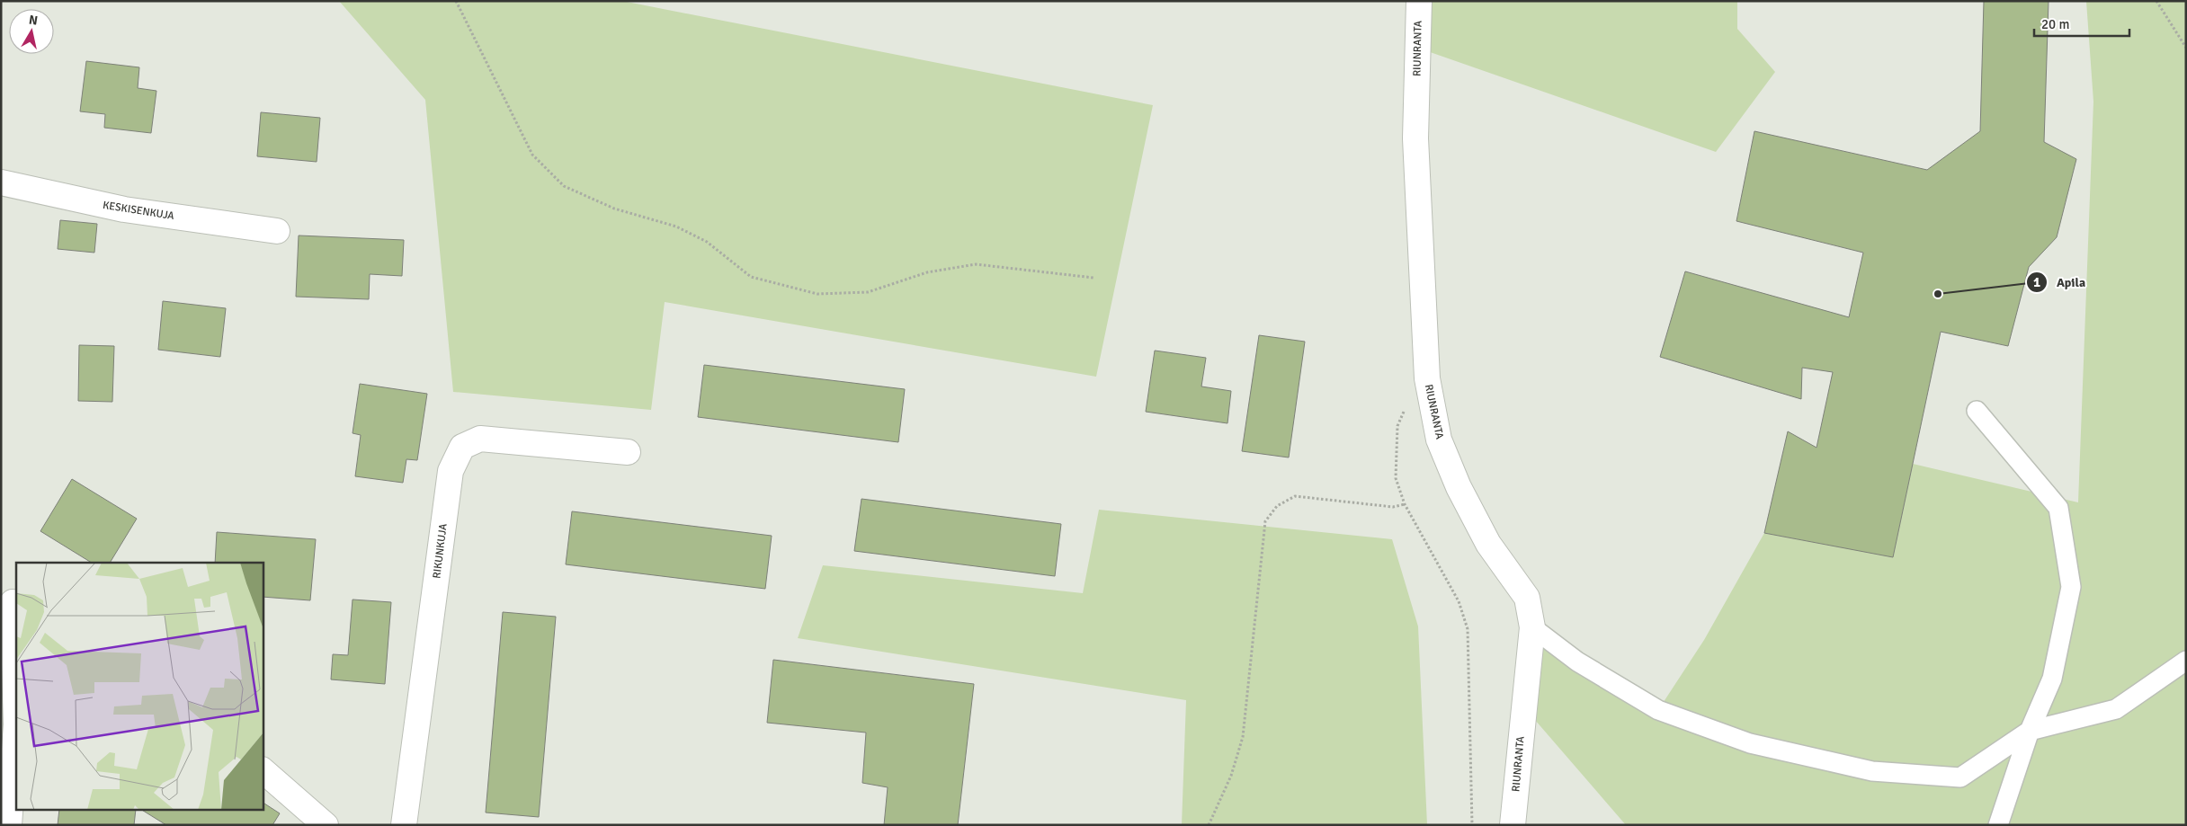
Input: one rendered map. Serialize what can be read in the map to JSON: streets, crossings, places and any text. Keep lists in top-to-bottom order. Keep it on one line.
{"streets":{"street":["RIUNRANTA","KESKISENKUJA","RIKUNKUJA"]},"places":["Apila"],"scale_bar":"20 m","north":"top"}
